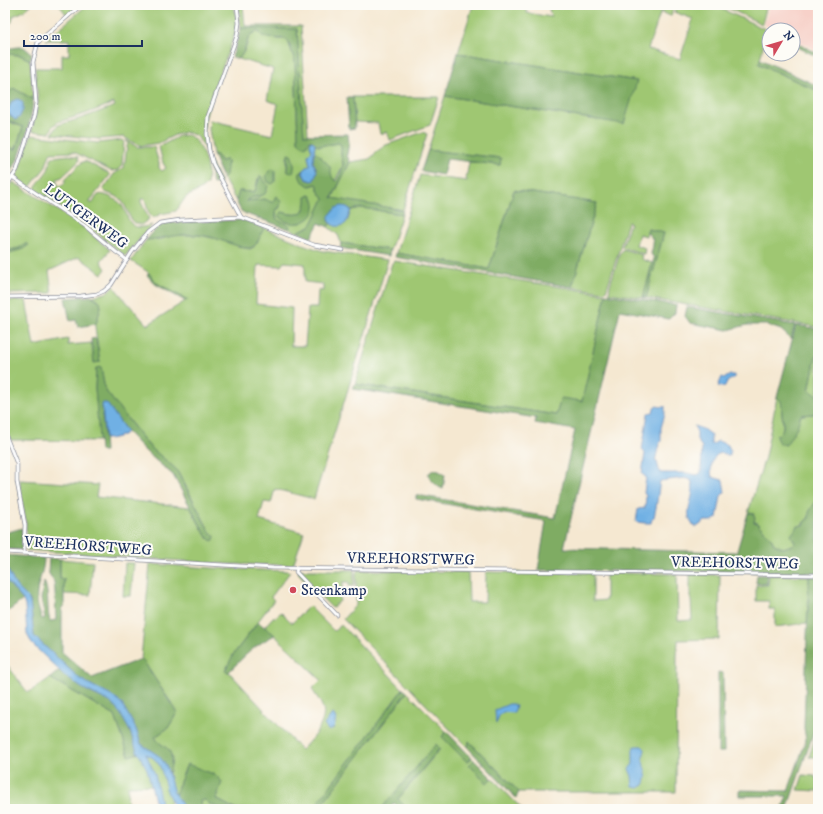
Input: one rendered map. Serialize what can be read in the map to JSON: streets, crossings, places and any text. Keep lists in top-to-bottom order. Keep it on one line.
{"streets":{"street":["LUTGERWEG","VREEHORSTWEG"]},"places":["Steenkamp"],"scale_bar":"200 m","north":"top right"}
